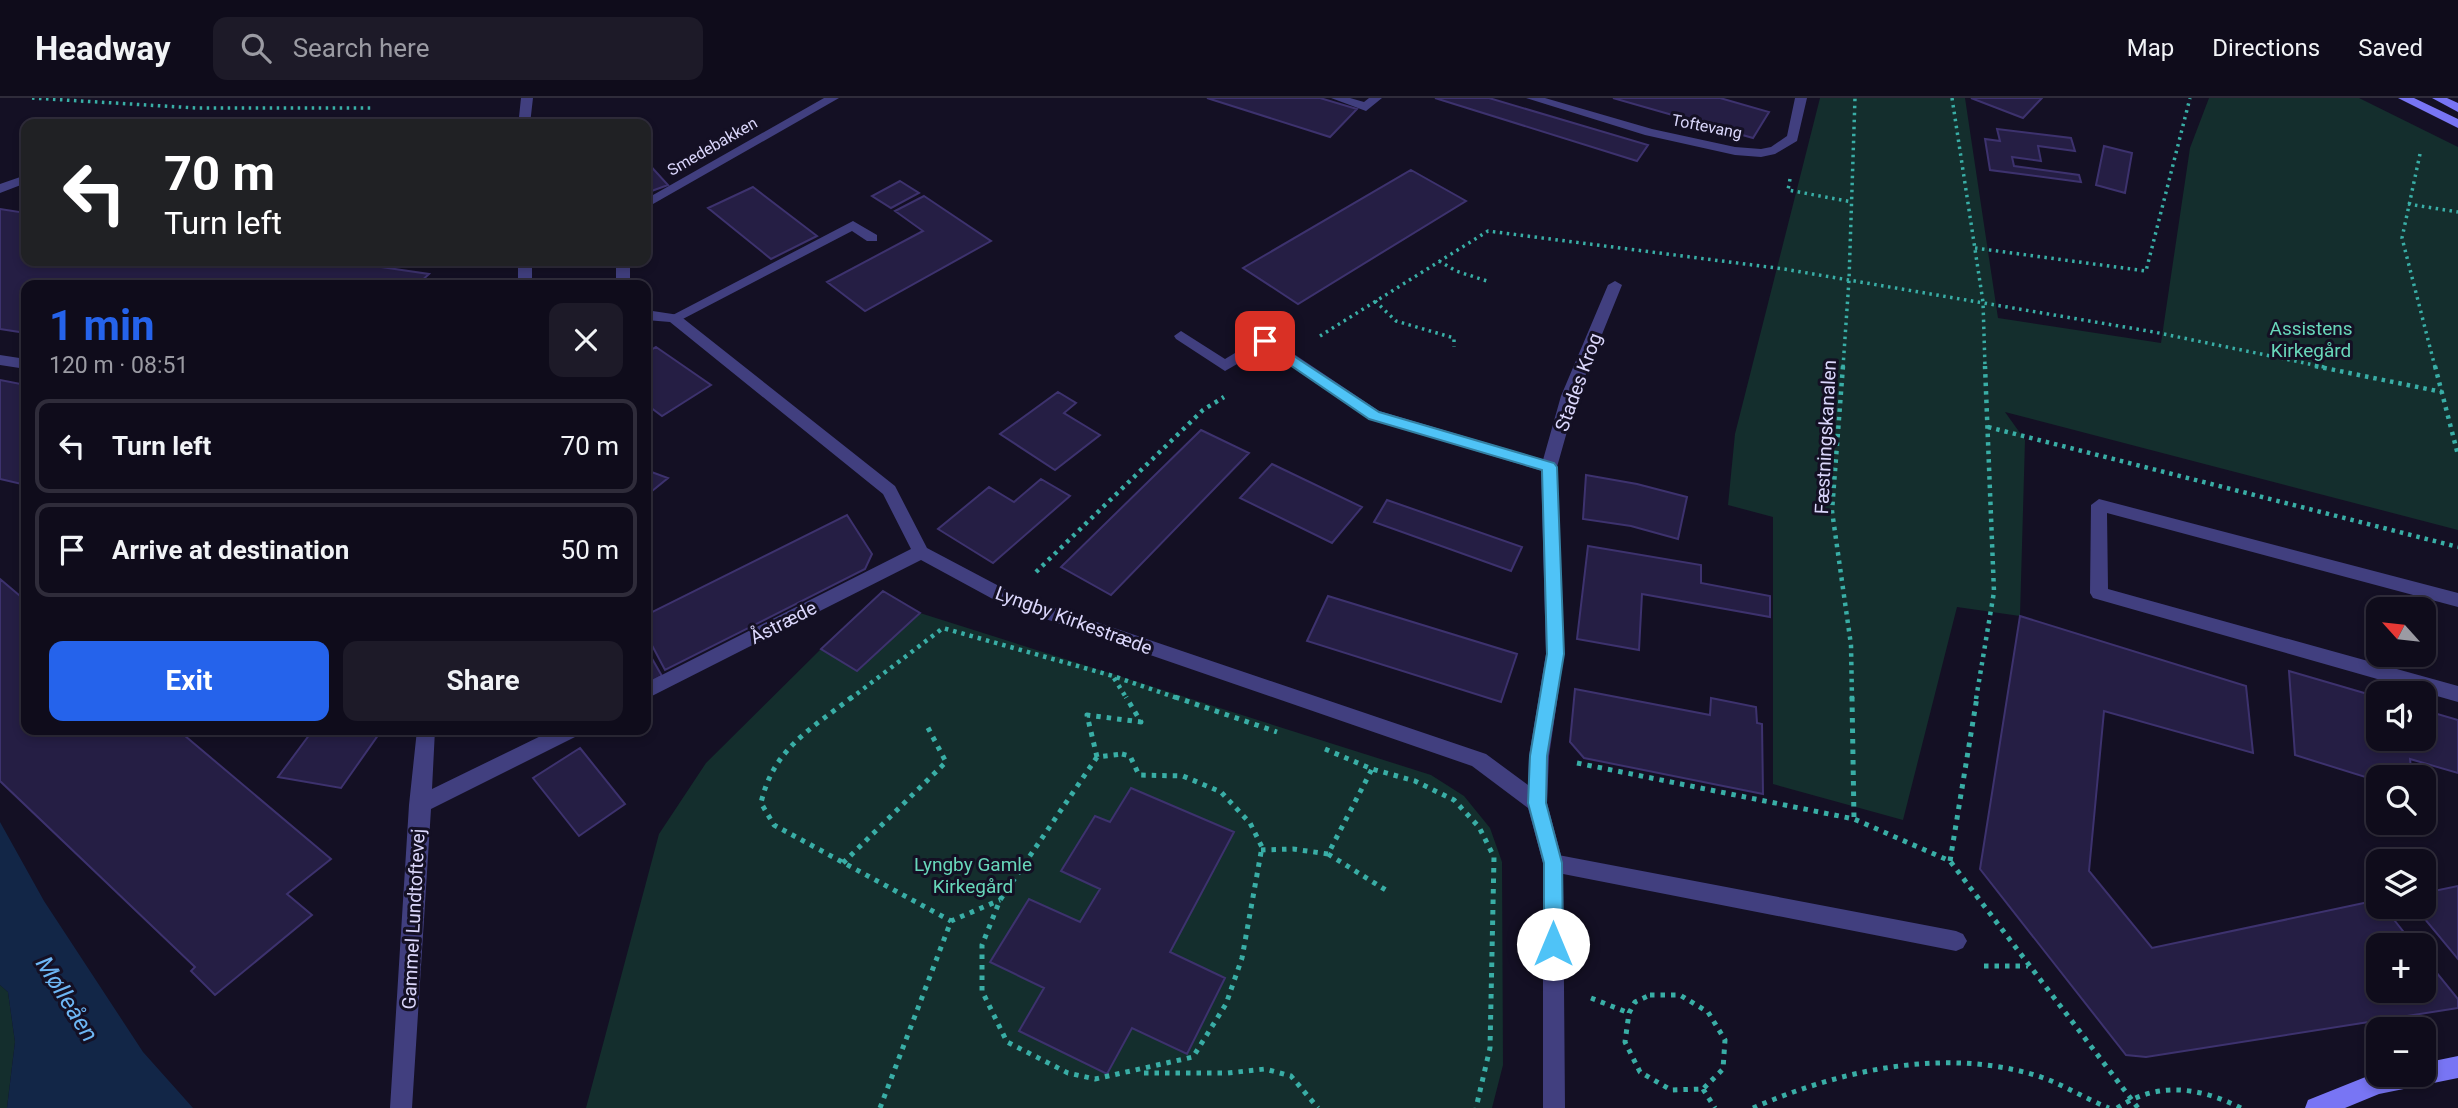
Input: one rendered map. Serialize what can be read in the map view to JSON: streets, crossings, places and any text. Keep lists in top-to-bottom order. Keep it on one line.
{"streets":{"street":["Toftevang","Smedebakken","Stades Krog","Lyngby Kirkestræde","Åstræde","Gammel Lundtoftevej"],"path":["Fæstningskanalen"]},"crossings":[["Stades Krog","Lyngby Kirkestræde"],["Lyngby Kirkestræde","Åstræde"]],"water":["Mølleåen"],"parks":["Assistens Kirkegård","Lyngby Gamle Kirkegård"],"north":"top left","page":{"header":"Headway","search":"Search here","nav":["Map","Directions","Saved"],"turn":["70 m","Turn left"],"heading":["1 min","120 m · 08:51"],"list":[{"name":"Turn left","value":"70 m"},{"name":"Arrive at destination","value":"50 m"}],"map_buttons":["+","−"],"buttons":["Exit","Share"]}}
